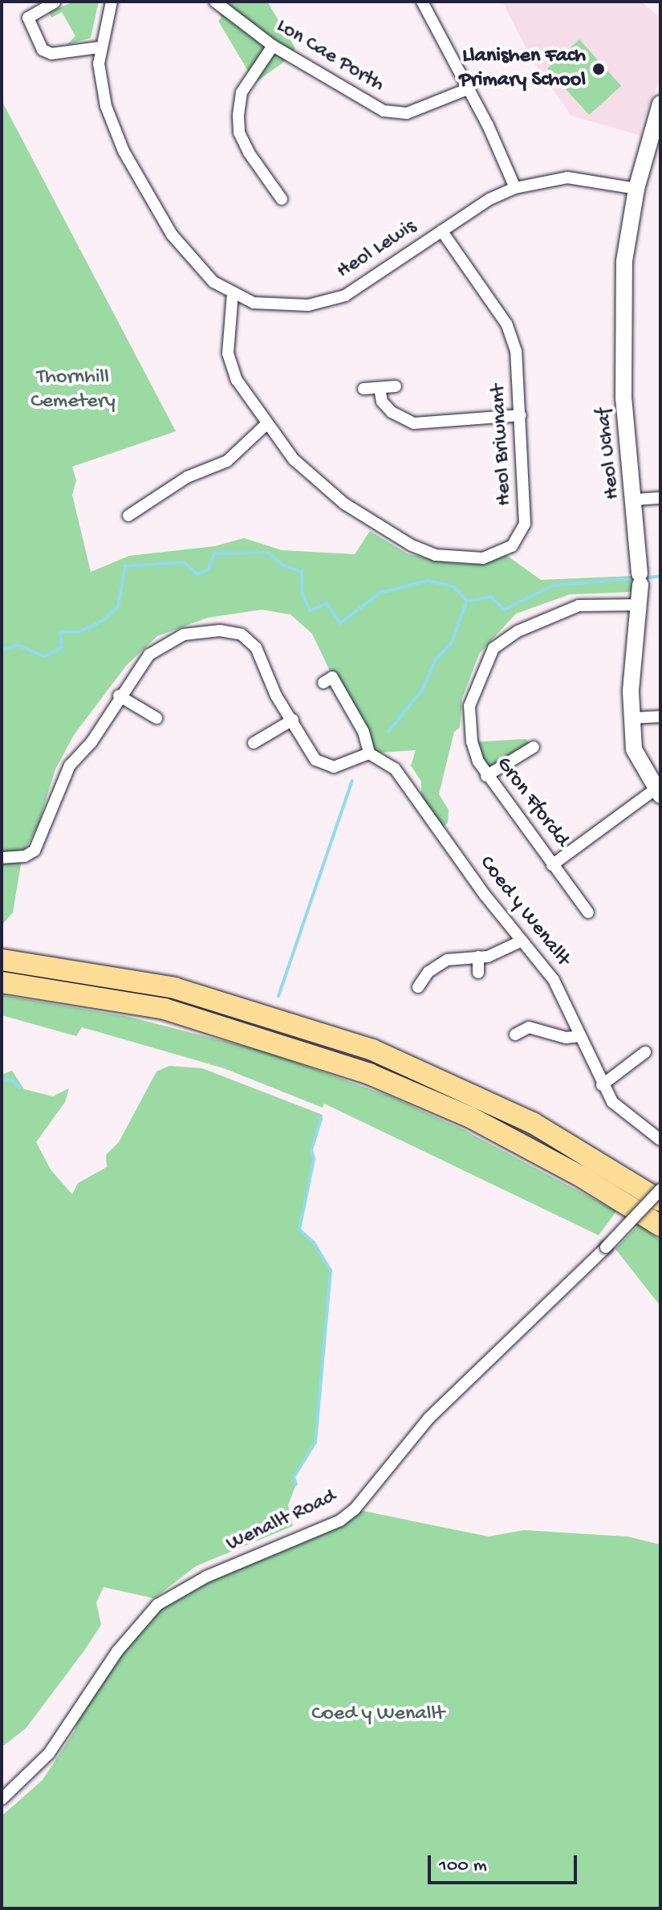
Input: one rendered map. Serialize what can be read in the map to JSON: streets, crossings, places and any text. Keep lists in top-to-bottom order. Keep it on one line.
{"streets":{"street":["Lon Cae Porth","Heol Lewis","Heol Briwnant","Heol Uchaf","Gron Ffordd","Coed y Wenallt","Wenallt Road"]},"crossings":[["Heol Lewis","Heol Briwnant"],["Heol Lewis","Heol Uchaf"],["Heol Uchaf","Gron Ffordd"]],"parks":["Thornhill Cemetery","Coed y Wenallt"],"places":["Llanishen Fach Primary School"],"scale_bar":"100 m"}
